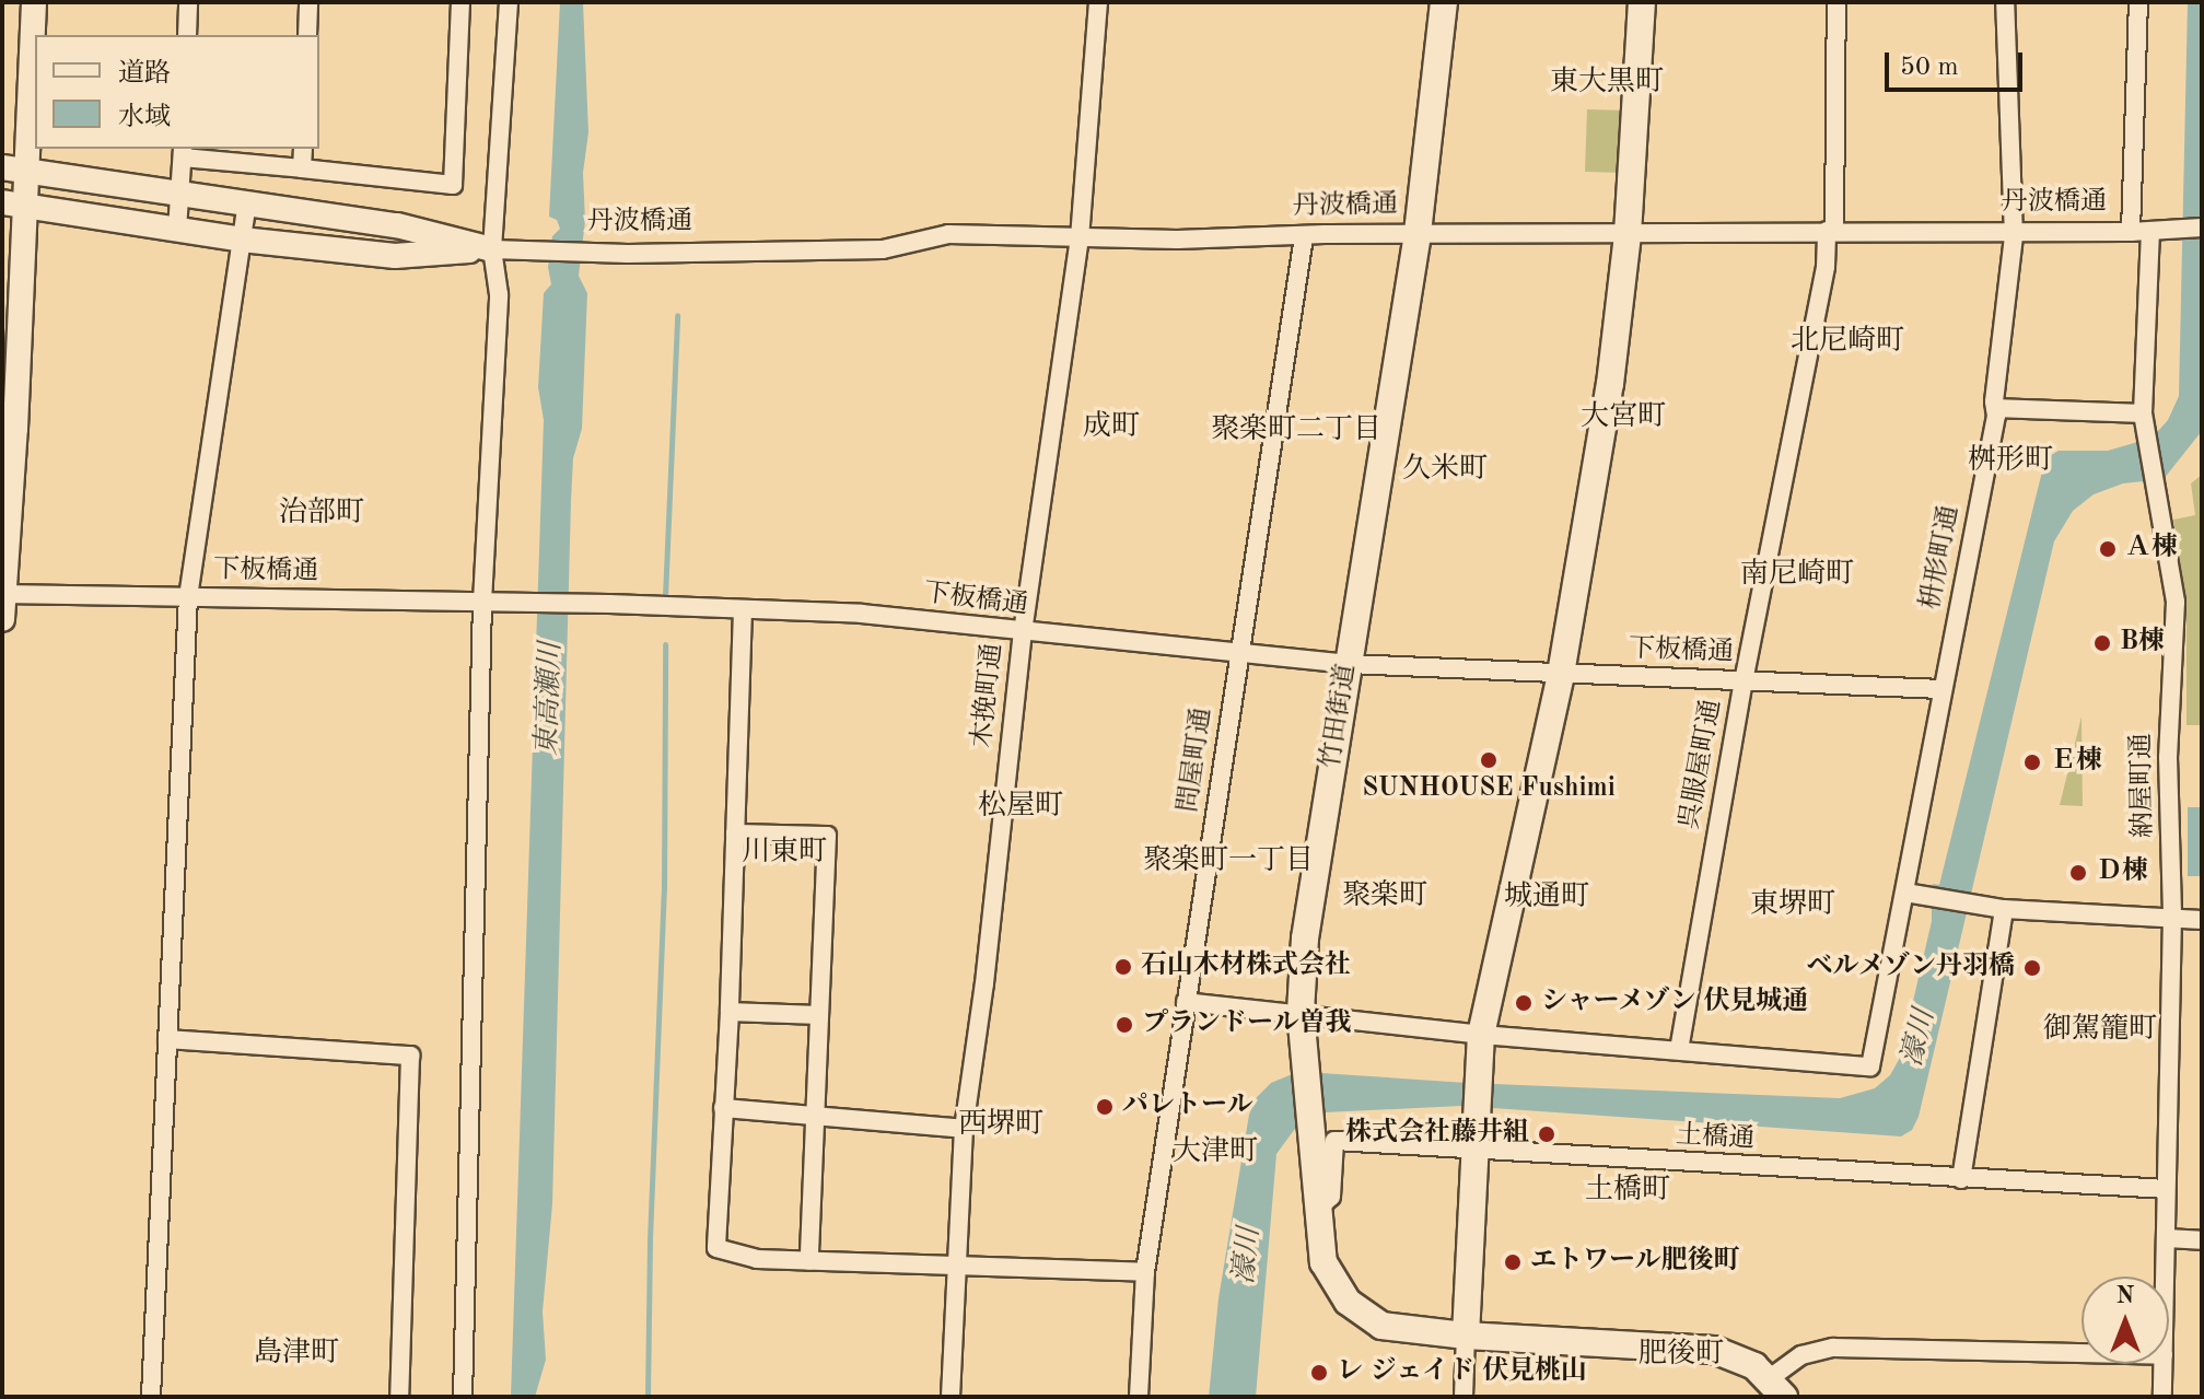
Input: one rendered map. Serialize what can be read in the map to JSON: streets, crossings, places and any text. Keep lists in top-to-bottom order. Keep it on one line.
{"streets":{"main road":["竹田街道"],"street":["丹波橋通","枡形町通","下板橋通","木挽町通","問屋町通","呉服屋町通","納屋町通","土橋通"]},"crossings":[["丹波橋通","枡形町通"],["丹波橋通","木挽町通"],["丹波橋通","竹田街道"],["丹波橋通","問屋町通"],["丹波橋通","呉服屋町通"],["枡形町通","下板橋通"],["枡形町通","呉服屋町通"],["下板橋通","木挽町通"],["下板橋通","竹田街道"],["下板橋通","問屋町通"],["下板橋通","呉服屋町通"],["竹田街道","土橋通"],["納屋町通","土橋通"]],"districts":["東大黒町","北尼崎町","大宮町","成町","聚楽町二丁目","桝形町","久米町","治部町","南尼崎町","松屋町","川東町","聚楽町一丁目","聚楽町","城通町","東堺町","御駕籠町","西堺町","大津町","土橋町","島津町","肥後町"],"water":["東高瀬川","濠川"],"places":["Ａ棟","B棟","SUNHOUSE Fushimi","Ｅ棟","Ｄ棟","石山木材株式会社","ベルメゾン丹羽橋","シャーメゾン 伏見城通","プランドール曽我","パレトール","株式会社藤井組","エトワール肥後町","レ ジェイド 伏見桃山"],"legend":["道路","水域"],"scale_bar":"50 m","north":"top"}
